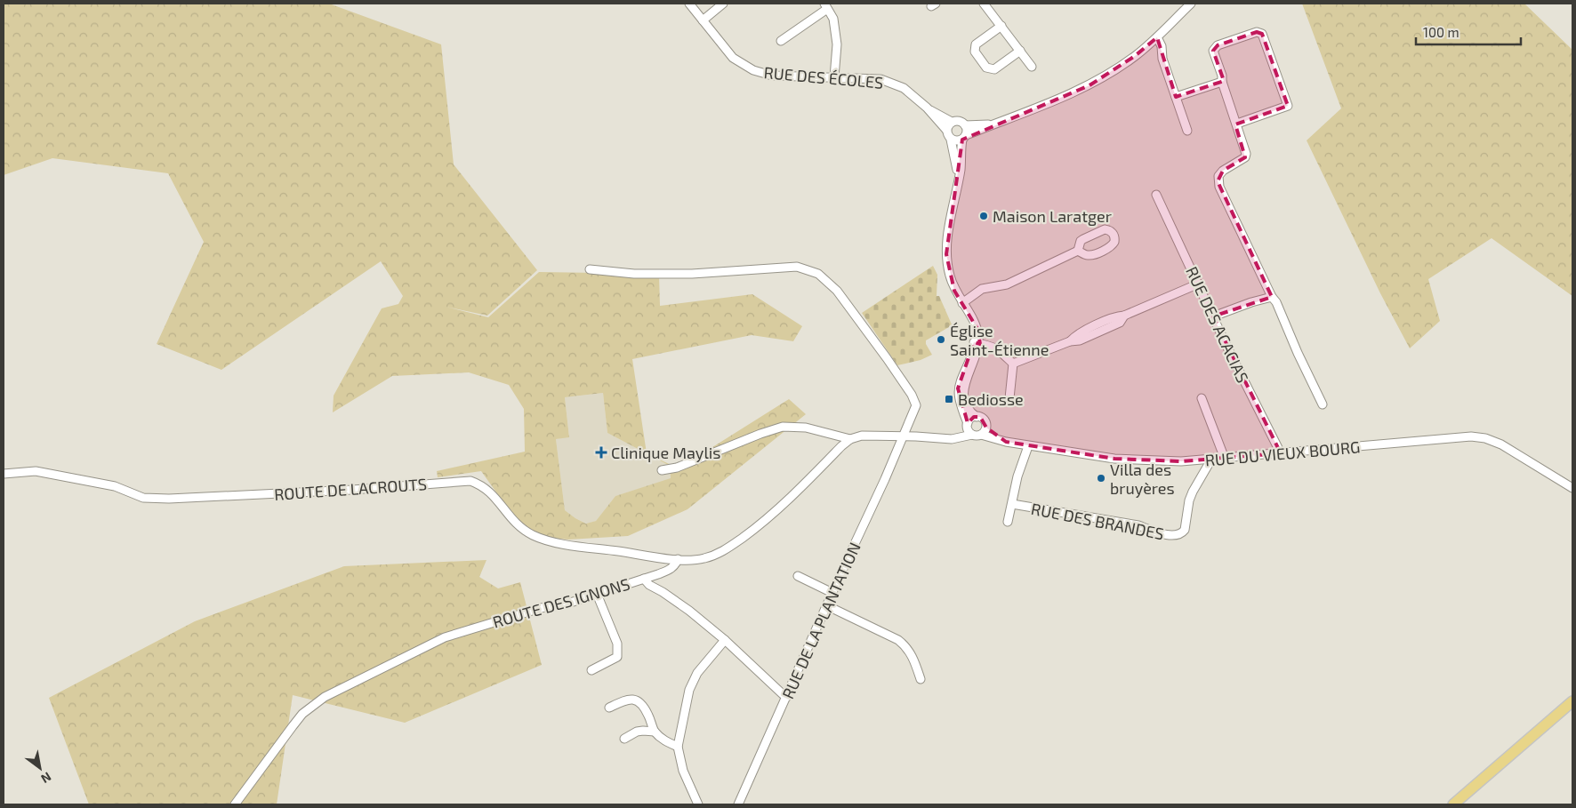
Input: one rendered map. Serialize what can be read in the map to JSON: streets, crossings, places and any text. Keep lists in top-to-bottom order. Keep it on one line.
{"streets":{"street":["RUE DES ÉCOLES","RUE DES ACACIAS","RUE DU VIEUX BOURG","ROUTE DE LACROUTS","RUE DES BRANDES","ROUTE DES IGNONS","RUE DE LA PLANTATION"]},"crossings":[["RUE DES ACACIAS","RUE DU VIEUX BOURG"],["RUE DU VIEUX BOURG","RUE DES BRANDES"],["RUE DU VIEUX BOURG","RUE DE LA PLANTATION"],["ROUTE DE LACROUTS","ROUTE DES IGNONS"]],"places":{"other":["Maison Laratger","Église Saint-Étienne","Villa des bruyères"],"transit":["Bediosse"],"health":["Clinique Maylis"]},"scale_bar":"100 m","north":"bottom right"}
